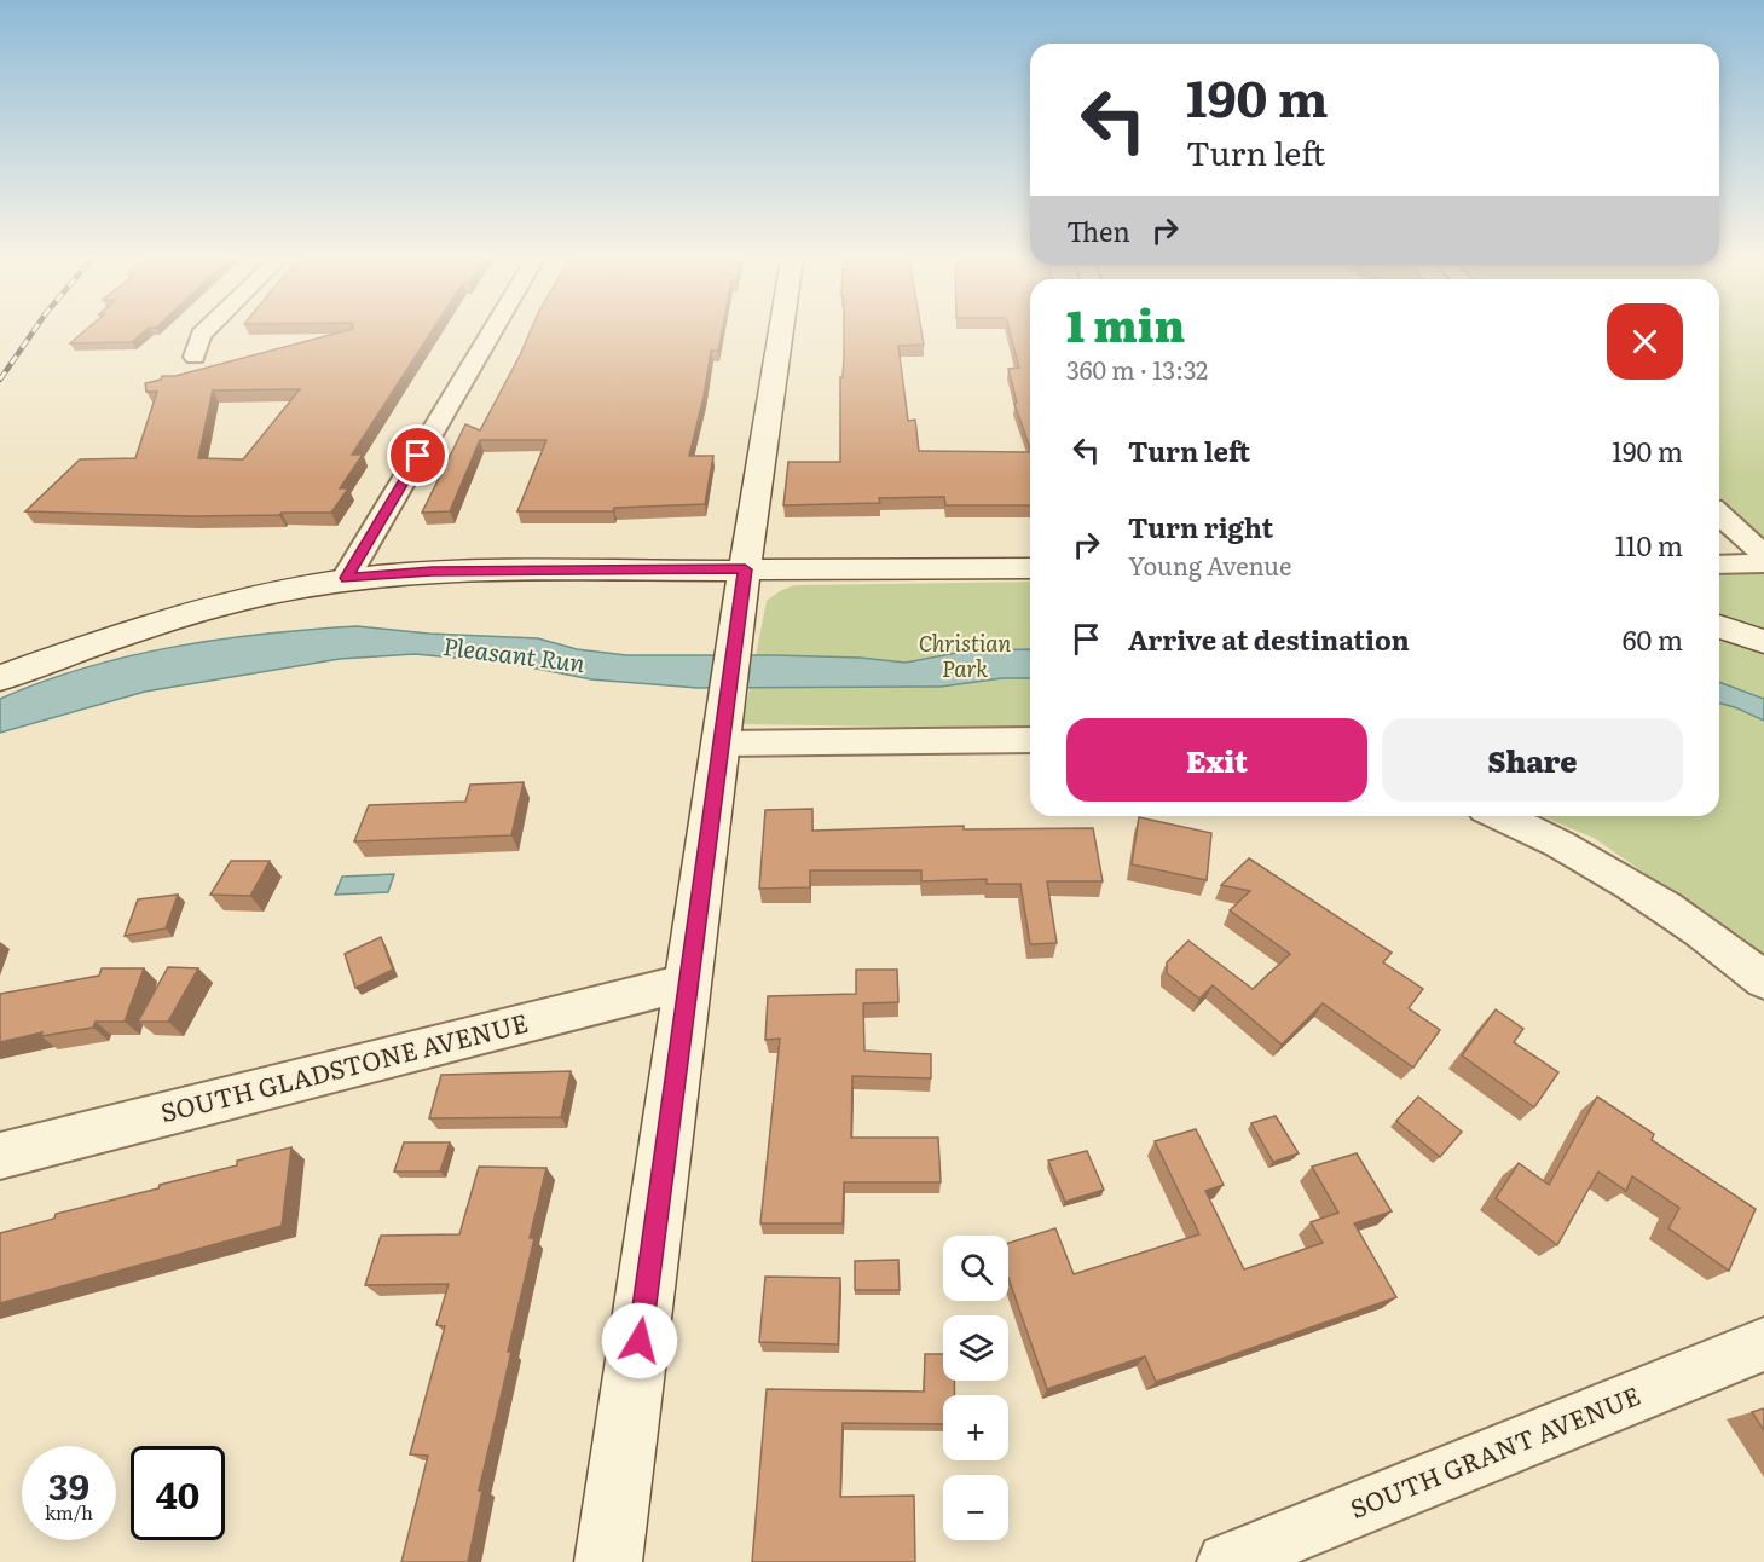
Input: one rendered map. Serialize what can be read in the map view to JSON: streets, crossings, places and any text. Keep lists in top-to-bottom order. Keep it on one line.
{"streets":{"street":["SOUTH GLADSTONE AVENUE","SOUTH GRANT AVENUE"]},"water":["Pleasant Run"],"parks":["Christian Park"],"page":{"turn":["190 m","Turn left"],"then":"Then","heading":["1 min","360 m · 13:32"],"list":[{"name":"Turn left","value":"190 m"},{"name":"Turn right","note":"Young Avenue","value":"110 m"},{"name":"Arrive at destination","value":"60 m"}],"buttons":["Exit","Share"],"map_buttons":["+","−"],"speed":"39 km/h","limit":"40"}}
